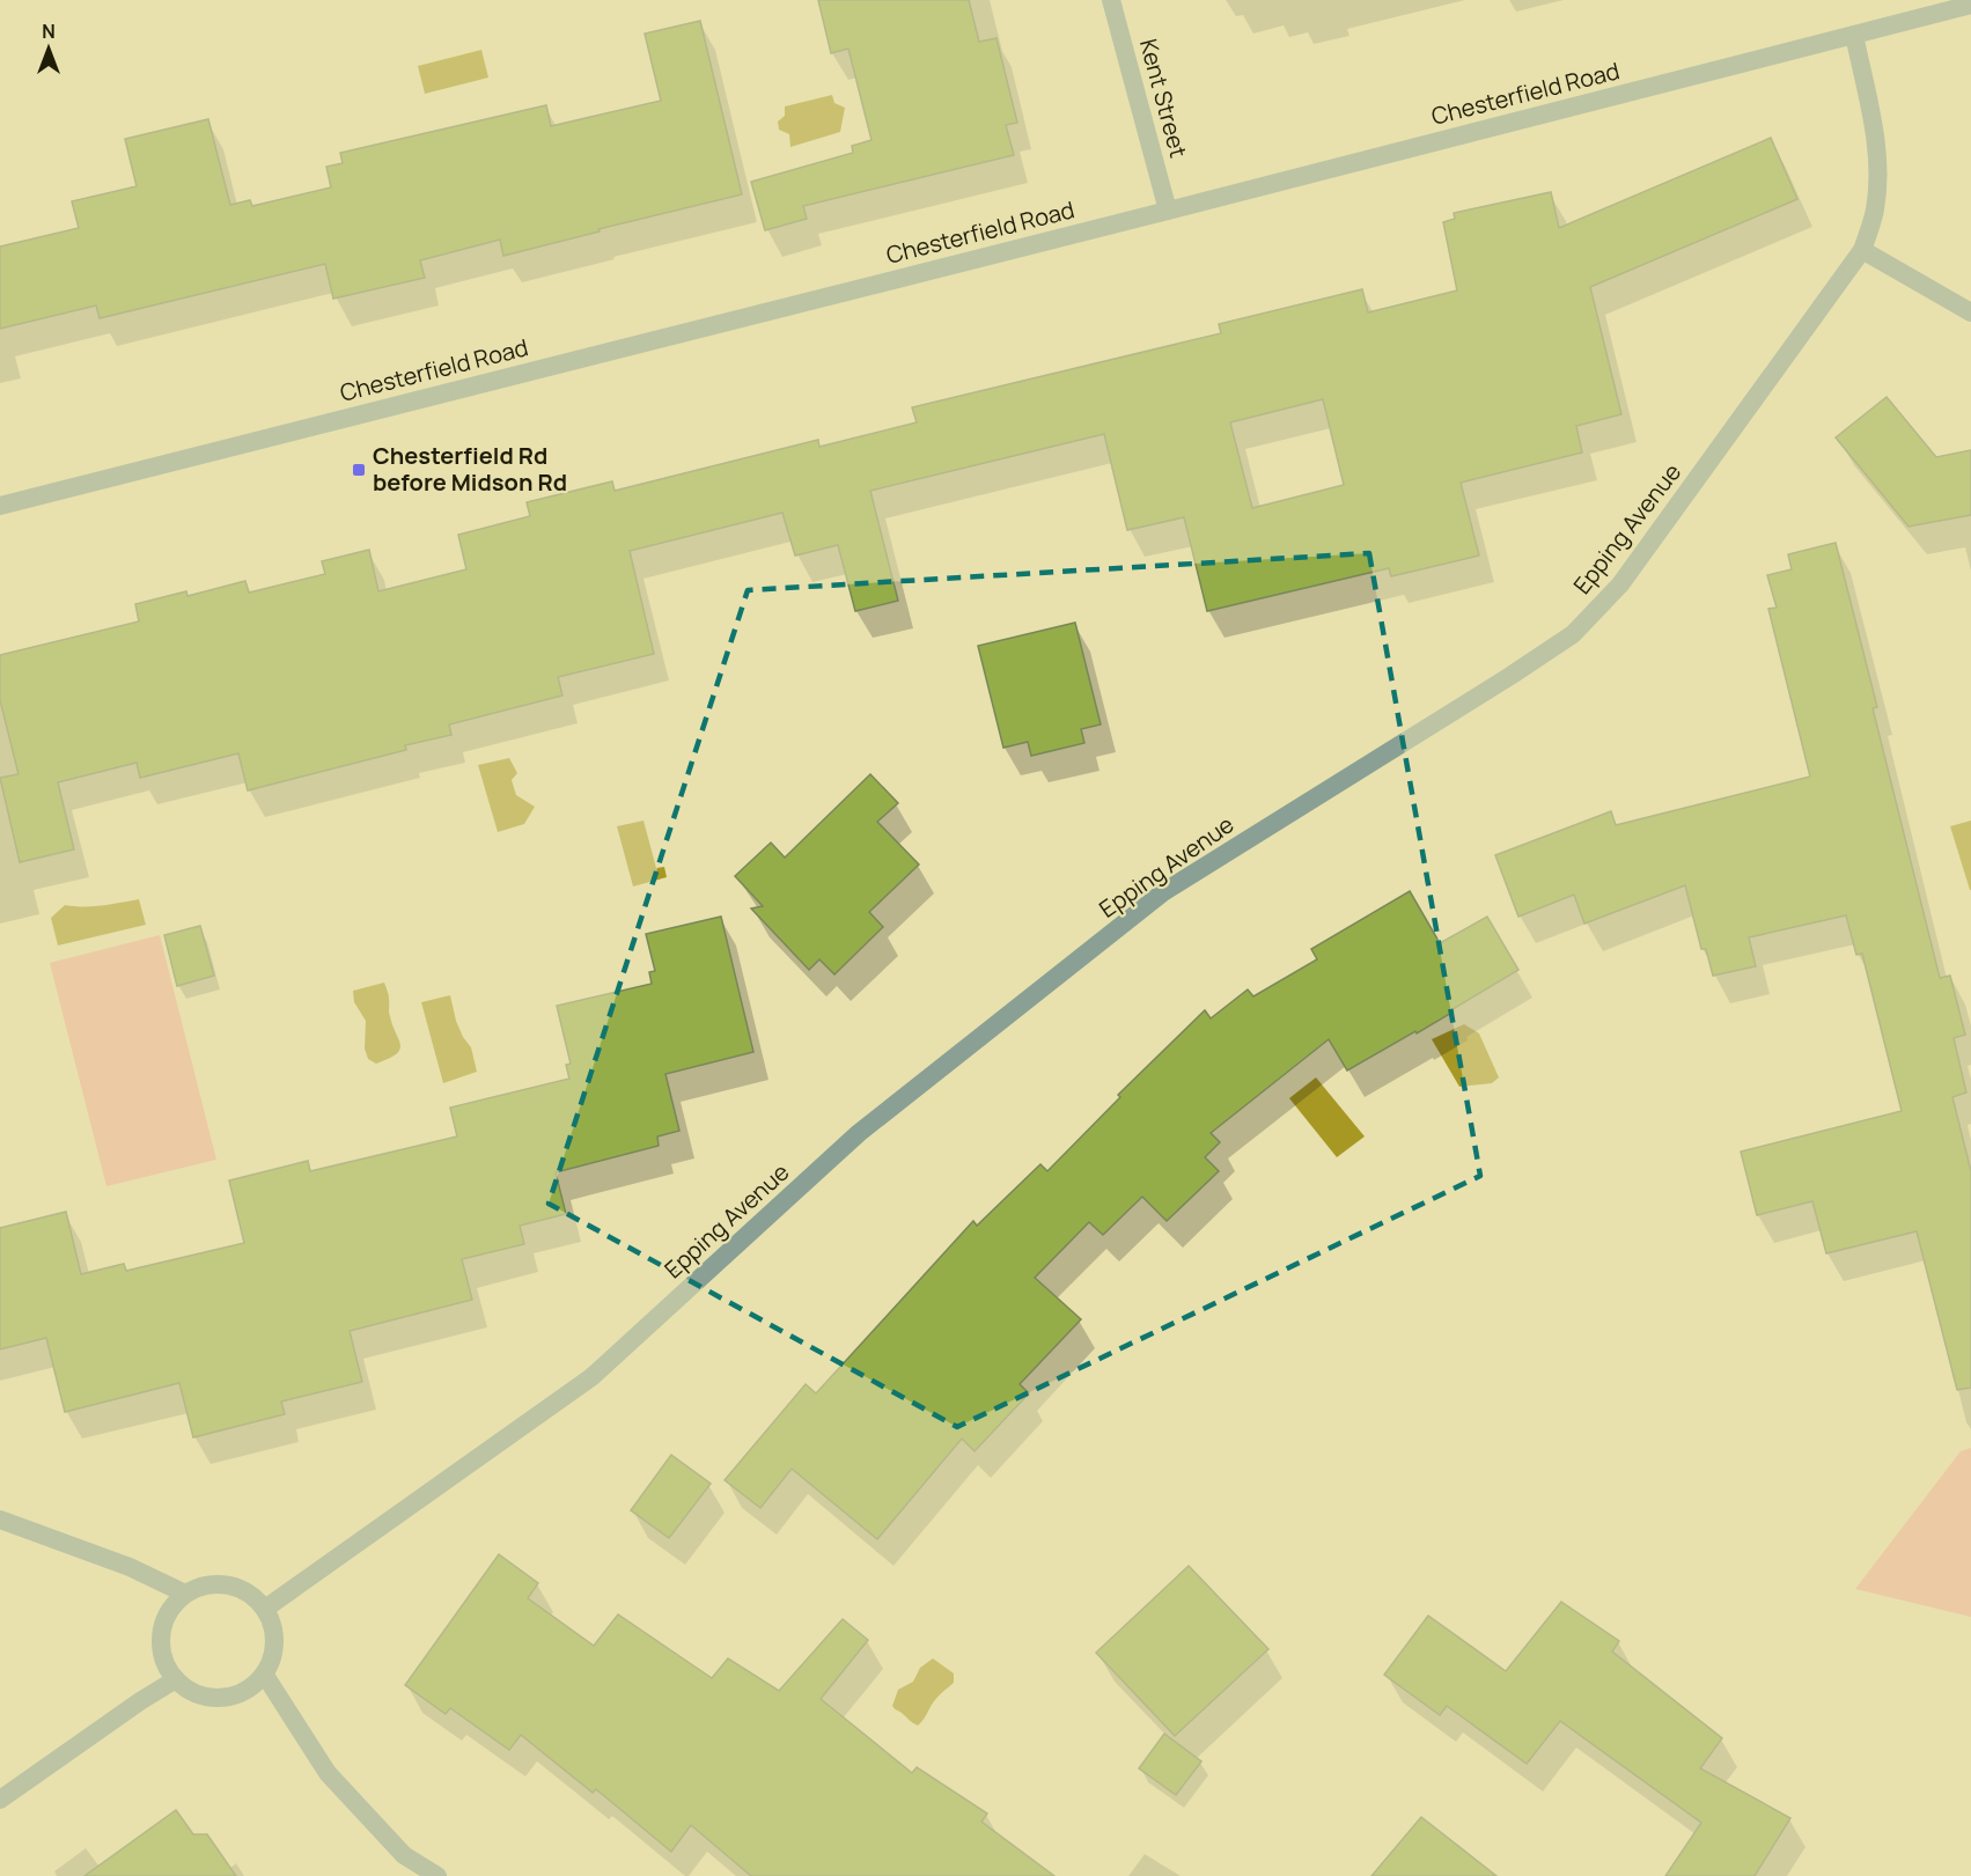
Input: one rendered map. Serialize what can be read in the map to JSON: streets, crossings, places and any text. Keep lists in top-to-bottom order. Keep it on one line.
{"streets":{"street":["Chesterfield Road","Kent Street","Epping Avenue"]},"crossings":[["Chesterfield Road","Kent Street"],["Chesterfield Road","Epping Avenue"]],"places":{"transit":["Chesterfield Rd before Midson Rd"]},"north":"top"}
